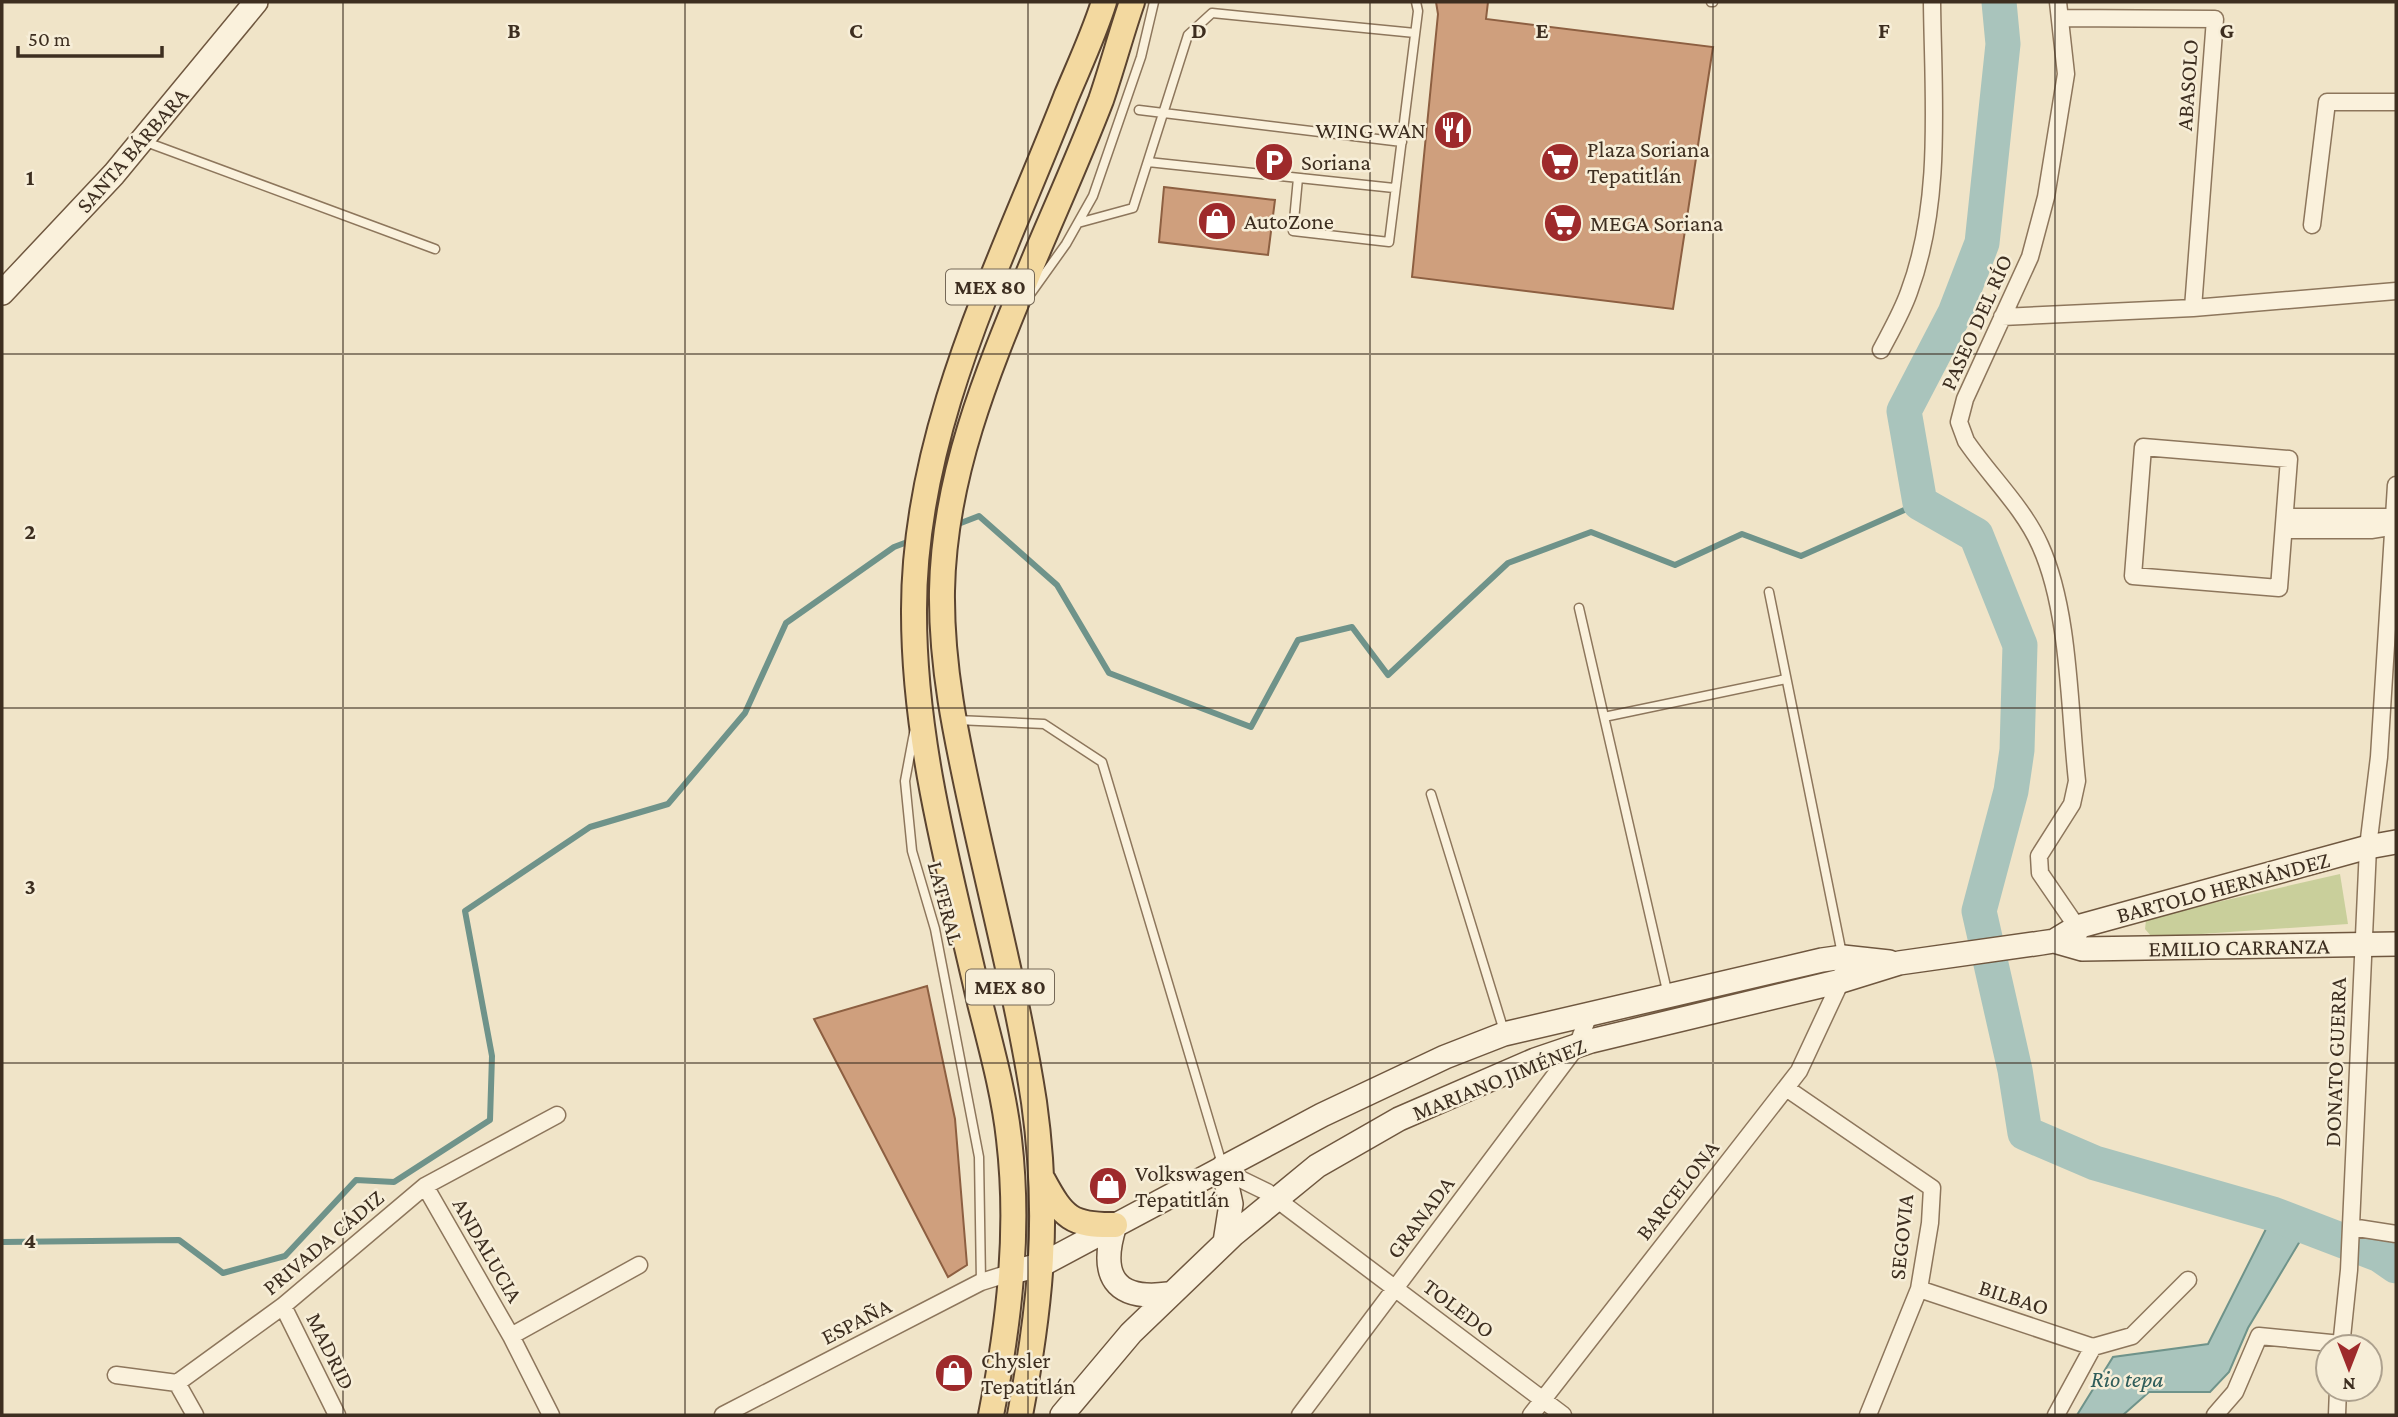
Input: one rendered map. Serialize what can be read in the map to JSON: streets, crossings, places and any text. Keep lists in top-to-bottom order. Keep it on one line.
{"streets":{"main road":["MEX 80"],"street":["ABASOLO","SANTA BÁRBARA","PASEO DEL RÍO","BARTOLO HERNÁNDEZ","EMILIO CARRANZA","DONATO GUERRA","MARIANO JIMÉNEZ","BARCELONA","GRANADA","SEGOVIA","PRIVADA CÁDIZ","ANDALUCIA","BILBAO","TOLEDO","ESPAÑA","MADRID"],"lane":["LATERAL"]},"crossings":[["ABASOLO","PASEO DEL RÍO"],["MEX 80","LATERAL"],["MEX 80","ESPAÑA"],["PASEO DEL RÍO","BARTOLO HERNÁNDEZ"],["PASEO DEL RÍO","EMILIO CARRANZA"],["BARTOLO HERNÁNDEZ","EMILIO CARRANZA"],["BARTOLO HERNÁNDEZ","DONATO GUERRA"],["BARTOLO HERNÁNDEZ","MARIANO JIMÉNEZ"],["LATERAL","ESPAÑA"],["EMILIO CARRANZA","DONATO GUERRA"],["MARIANO JIMÉNEZ","BARCELONA"],["MARIANO JIMÉNEZ","GRANADA"],["MARIANO JIMÉNEZ","TOLEDO"],["BARCELONA","SEGOVIA"],["BARCELONA","TOLEDO"],["GRANADA","TOLEDO"],["SEGOVIA","BILBAO"],["PRIVADA CÁDIZ","ANDALUCIA"],["PRIVADA CÁDIZ","MADRID"]],"water":["Rio tepa"],"places":{"restaurant":["WING WAN"],"parking":["Soriana"],"supermarket":["Plaza Soriana Tepatitlán","MEGA Soriana"],"shop":["AutoZone","Volkswagen Tepatitlán","Chysler Tepatitlán"]},"scale_bar":"50 m","north":"bottom","grid":{"columns":["B","C","D","E","F","G"],"rows":["1","2","3","4"]}}
